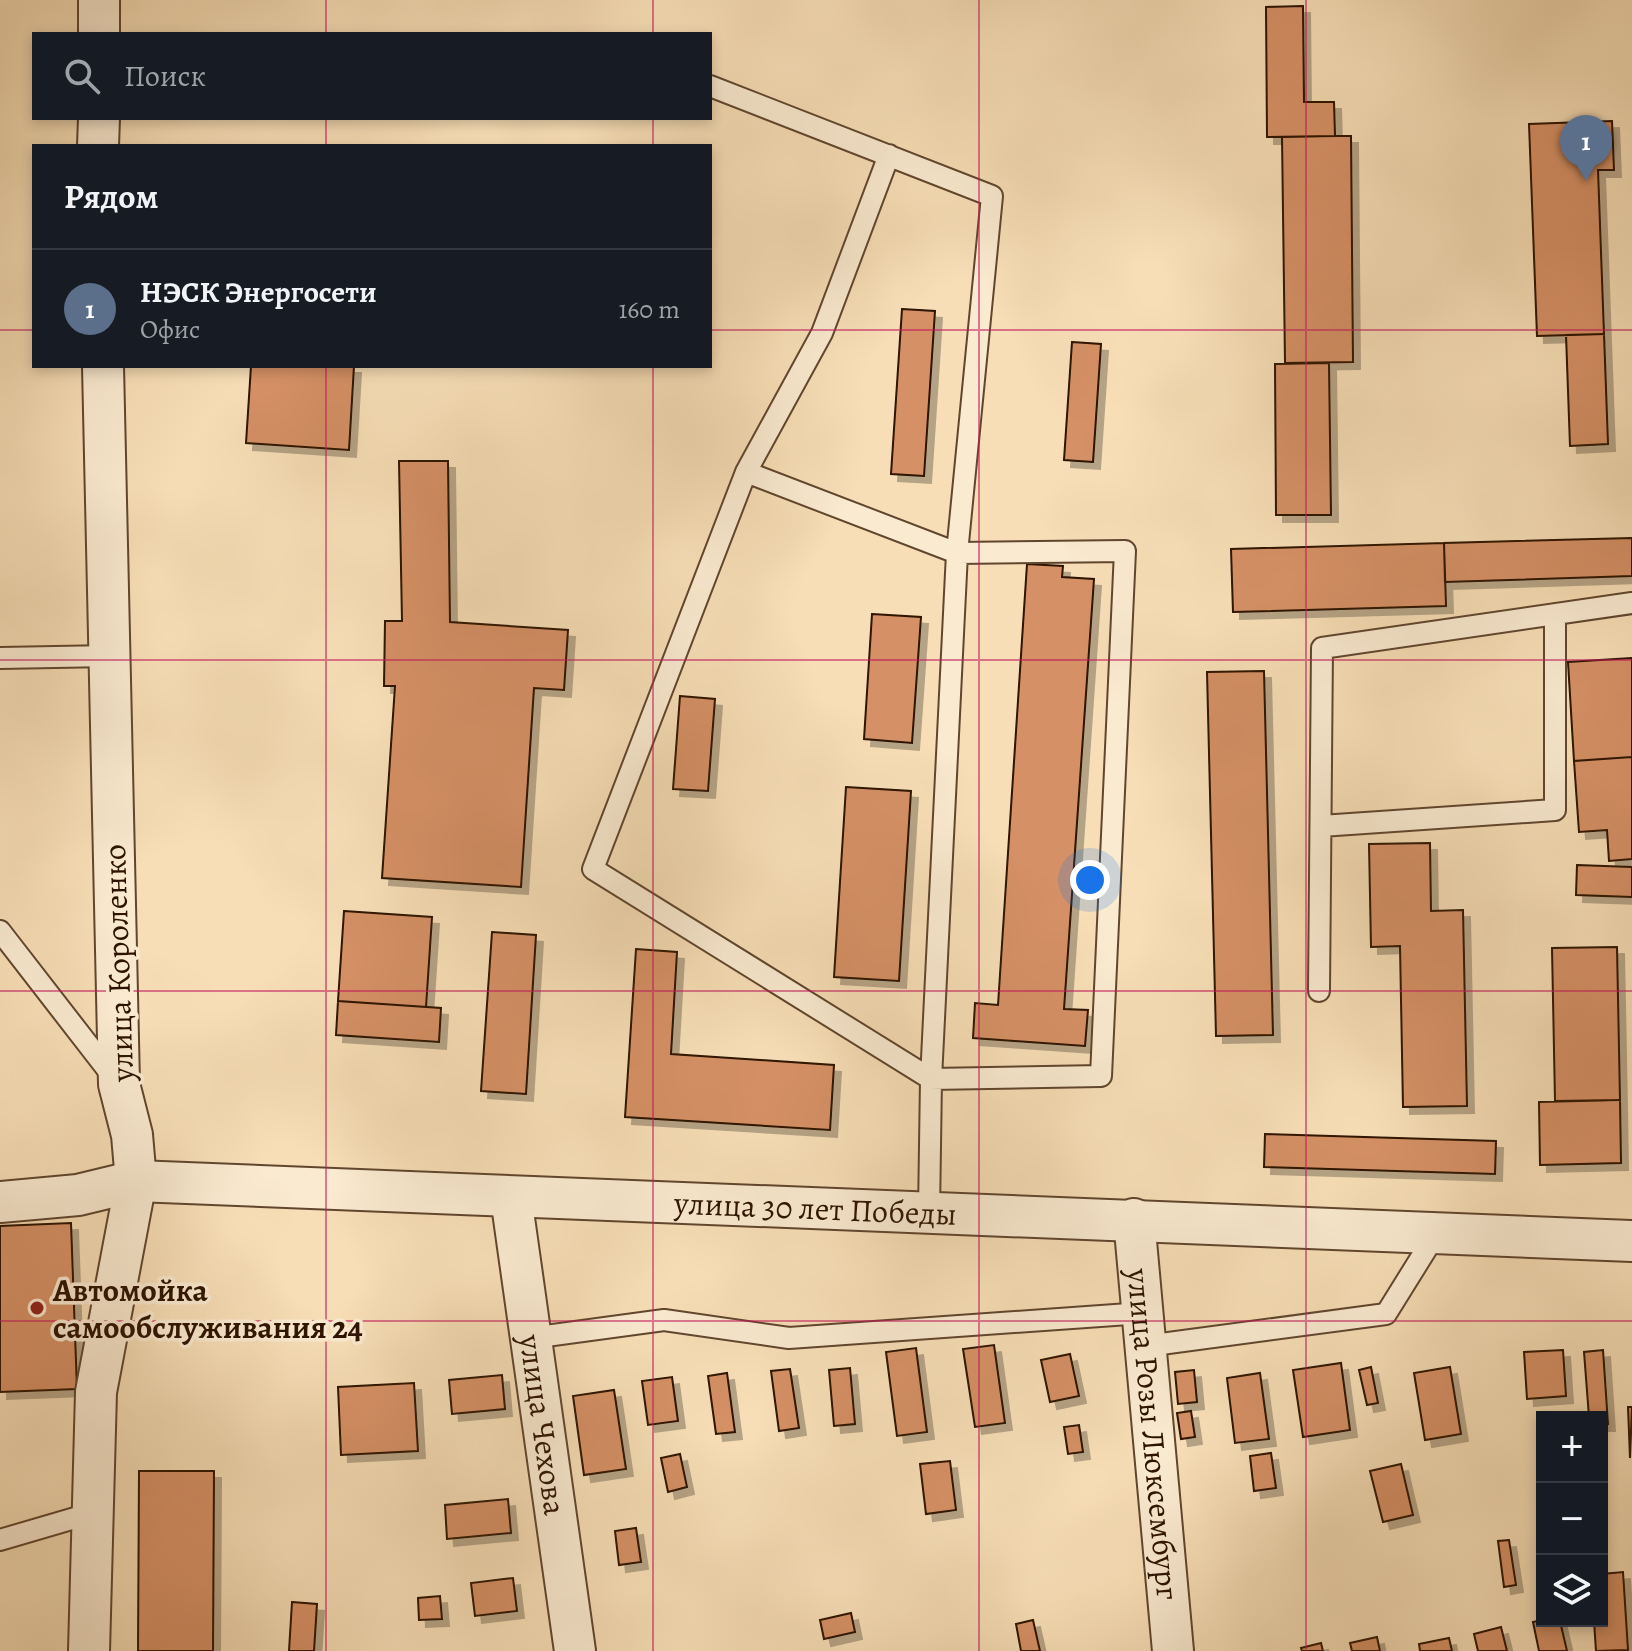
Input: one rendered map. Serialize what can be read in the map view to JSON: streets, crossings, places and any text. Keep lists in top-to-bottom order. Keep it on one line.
{"streets":{"street":["улица Короленко","улица 30 лет Победы","улица Чехова","улица Розы Люксембург"]},"crossings":[["улица Короленко","улица 30 лет Победы"],["улица 30 лет Победы","улица Чехова"],["улица 30 лет Победы","улица Розы Люксембург"]],"places":["Автомойка самообслуживания 24"],"page":{"search":"Поиск","pins":"1","heading":"Рядом","list":[{"mark":"1","name":"НЭСК Энергосети","note":"Офис","value":"160 m"}],"map_buttons":["+","−"]}}
